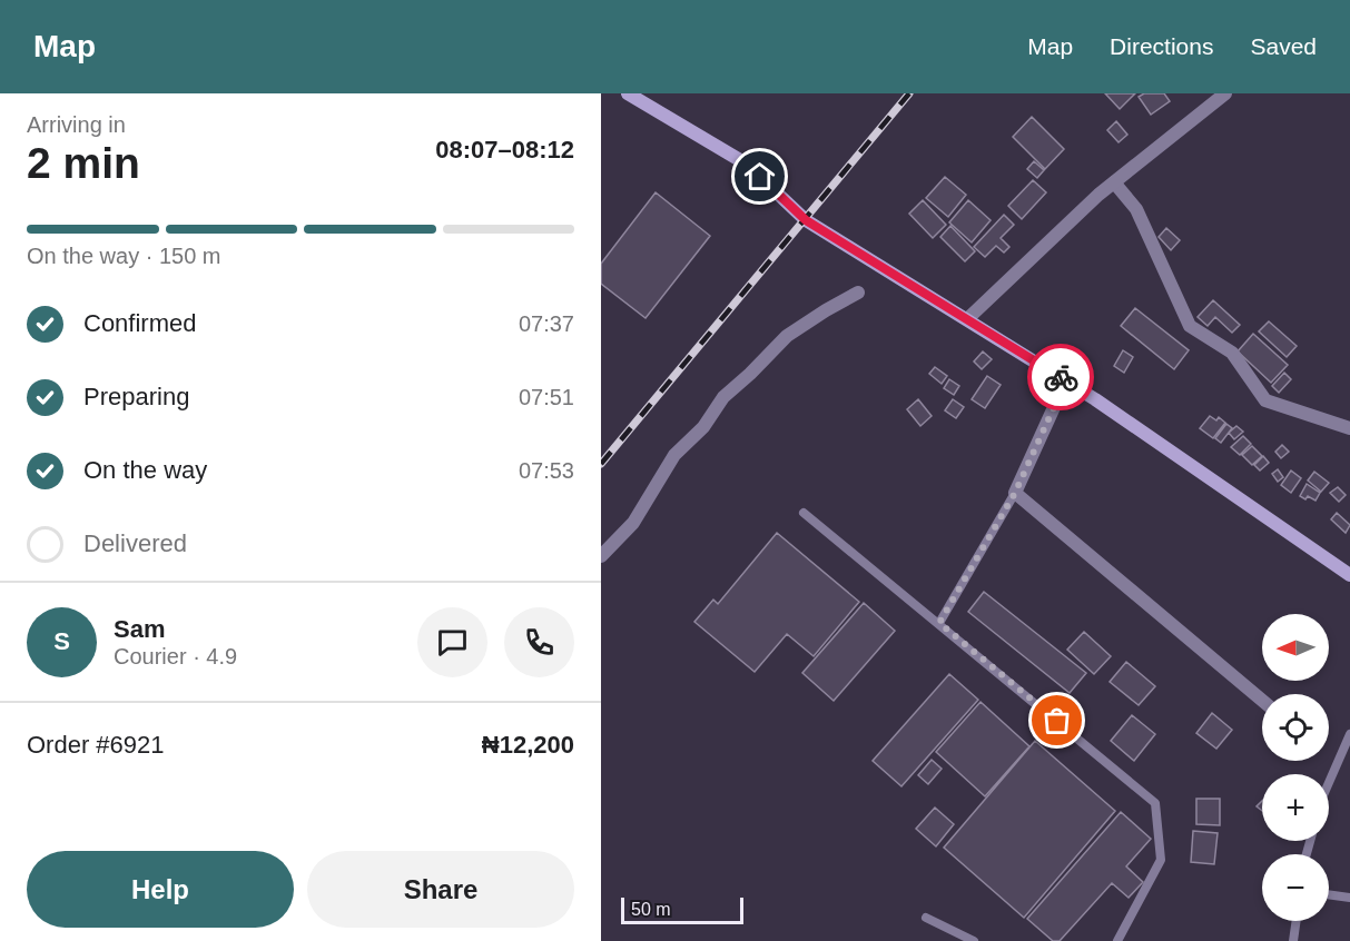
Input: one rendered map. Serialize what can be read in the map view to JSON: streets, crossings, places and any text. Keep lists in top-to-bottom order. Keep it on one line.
{"scale_bar":"50 m","north":"left","page":{"header":"Map","nav":["Map","Directions","Saved"],"heading":["2 min","Arriving in","08:07–08:12"],"panel":["Sam","Courier · 4.9","Order #6921","₦12,200"],"bar":"On the way · 150 m","list":[["Confirmed","07:37"],["Preparing","07:51"],["On the way","07:53"],"Delivered"],"round":"S","map_buttons":["+","−"],"buttons":["Help","Share"],"scale":"50 m"}}
